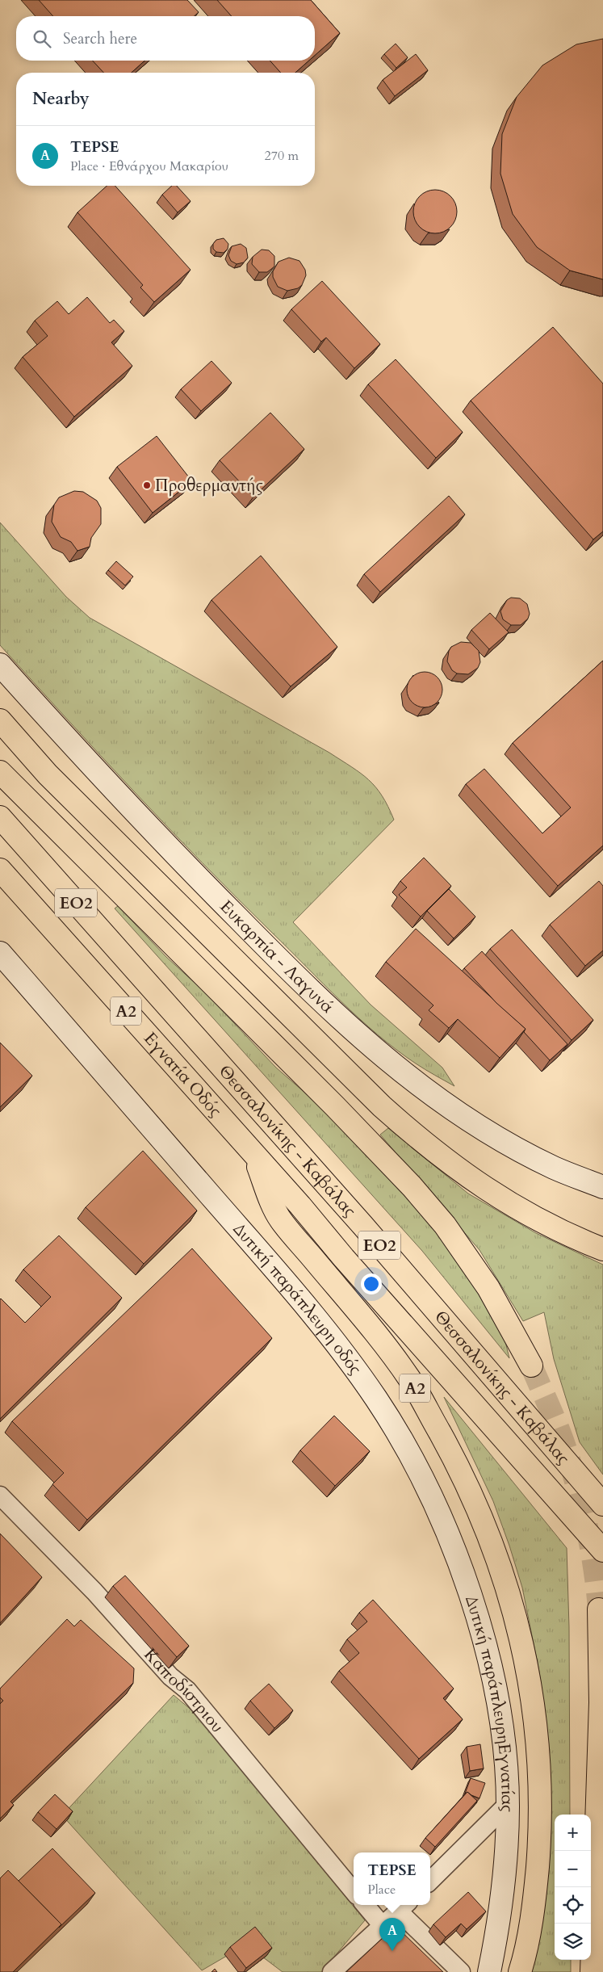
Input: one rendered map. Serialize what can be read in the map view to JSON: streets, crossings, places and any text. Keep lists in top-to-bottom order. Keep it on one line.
{"streets":{"highway":["ΕΟ2","Α2","Εγνατία Οδός","Θεσσαλονίκης - Καβάλας"],"street":["Ευκαρπία - Λαγυνά","Δυτική παράπλευρη οδός","Καποδίστριου","Δυτική παράπλευρηΕγνατίας"]},"crossings":[["Α2","Εγνατία Οδός"],["Α2","Θεσσαλονίκης - Καβάλας"],["Εγνατία Οδός","Θεσσαλονίκης - Καβάλας"],["Δυτική παράπλευρη οδός","Δυτική παράπλευρηΕγνατίας"]],"places":["Προθερμαντής"],"page":{"search":"Search here","heading":"Nearby","list":[{"mark":"A","name":"TEPSE","note":"Place · Εθνάρχου Μακαρίου","value":"270 m"}],"map_buttons":["+","−"],"popup":["TEPSE","Place"],"pins":"A"}}
